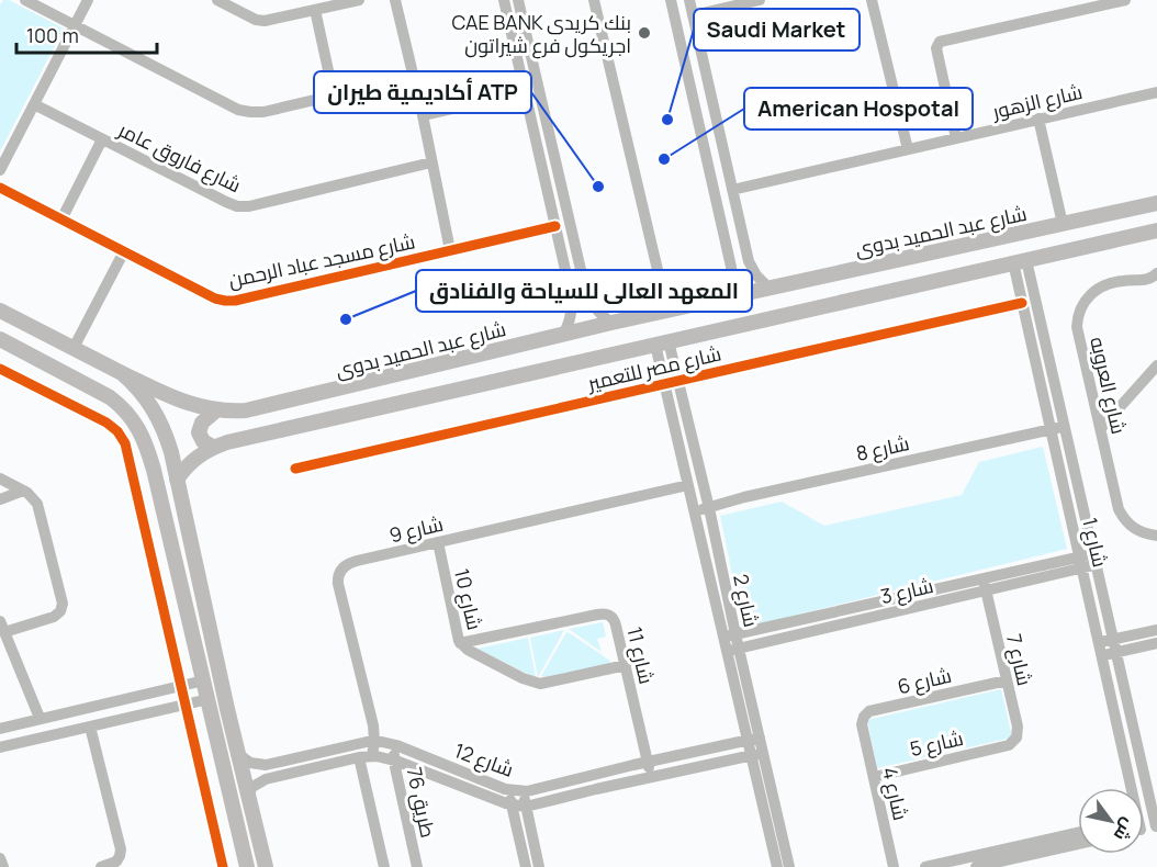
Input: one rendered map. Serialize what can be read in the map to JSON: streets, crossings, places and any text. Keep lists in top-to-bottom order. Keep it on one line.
{"streets":{"main road":["شارع عبد الحميد بدوى"],"street":["شارع الزهور","شارع فاروق عامر","شارع مسجد عباد الرحمن","شارع مصر للتعمير","شارع العروبه","شارع 8","شارع 9","شارع 1","شارع 3","شارع 10","شارع 2","شارع 11","شارع 7","شارع 6","شارع 5","شارع 12","شارع 4","طريق 76"]},"crossings":[["شارع عبد الحميد بدوى","شارع 12"],["شارع مصر للتعمير","شارع 1"],["شارع مصر للتعمير","شارع 2"],["شارع 8","شارع 1"],["شارع 8","شارع 2"],["شارع 9","شارع 10"],["شارع 9","شارع 2"],["شارع 9","شارع 12"],["شارع 1","شارع 3"],["شارع 3","شارع 2"],["شارع 3","شارع 7"],["شارع 10","شارع 11"],["شارع 2","شارع 12"],["شارع 11","شارع 12"],["شارع 7","شارع 6"],["شارع 7","شارع 5"],["شارع 6","شارع 4"],["شارع 5","شارع 4"],["شارع 12","طريق 76"]],"places":["CAE BANK بنك كريدي اجريكول فرع شيراتون","Saudi Market","American Hospotal","أكاديمية طيران ATP","المعهد العالى للسياحة والفنادق"],"scale_bar":"100 m","north":"bottom right"}
